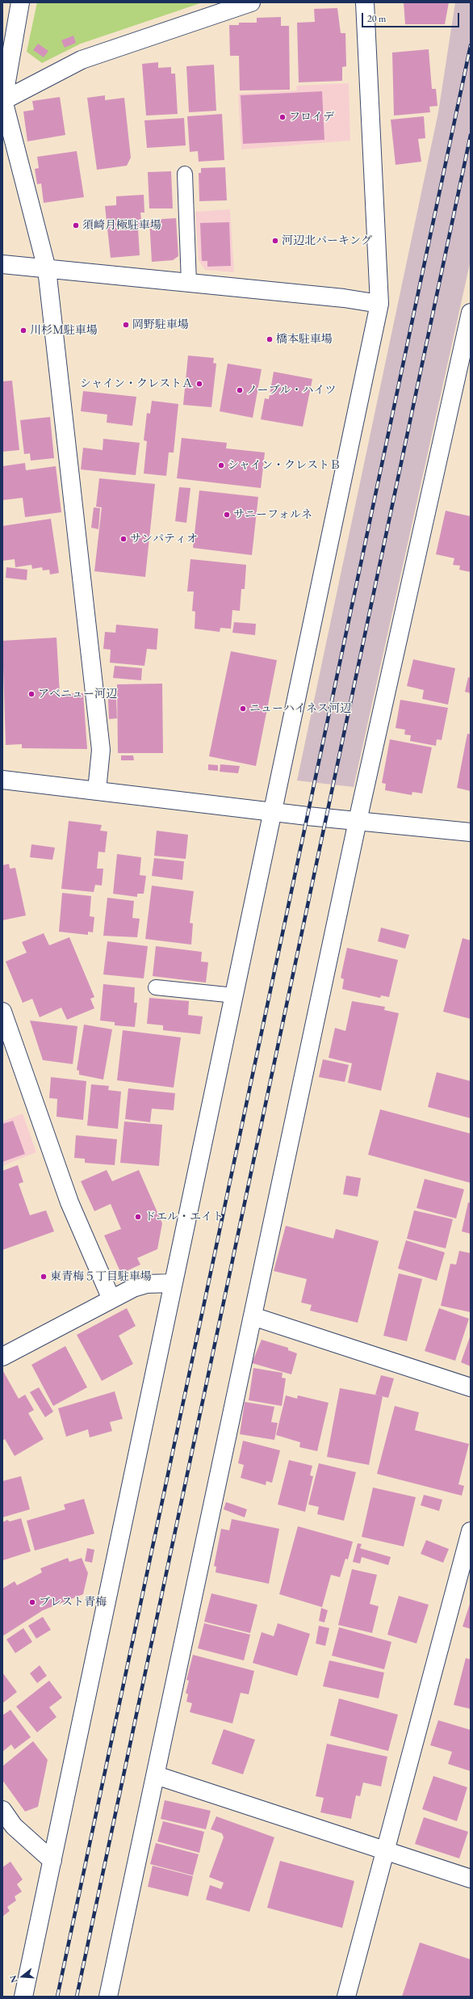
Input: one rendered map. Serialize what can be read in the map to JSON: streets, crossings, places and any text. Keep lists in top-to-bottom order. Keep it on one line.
{"places":["フロイデ","須崎月極駐車場","河辺北パーキング","岡野駐車場","川杉Ｍ駐車場","橋本駐車場","シャイン・クレストＡ","ノーブル・ハイツ","シャイン・クレストＢ","サニーフォルネ","サンパティオ","アベニュー河辺","ニューハイネス河辺","ドエル・エイト","東青梅５丁目駐車場","ブレスト青梅"],"scale_bar":"20 m","north":"left"}
